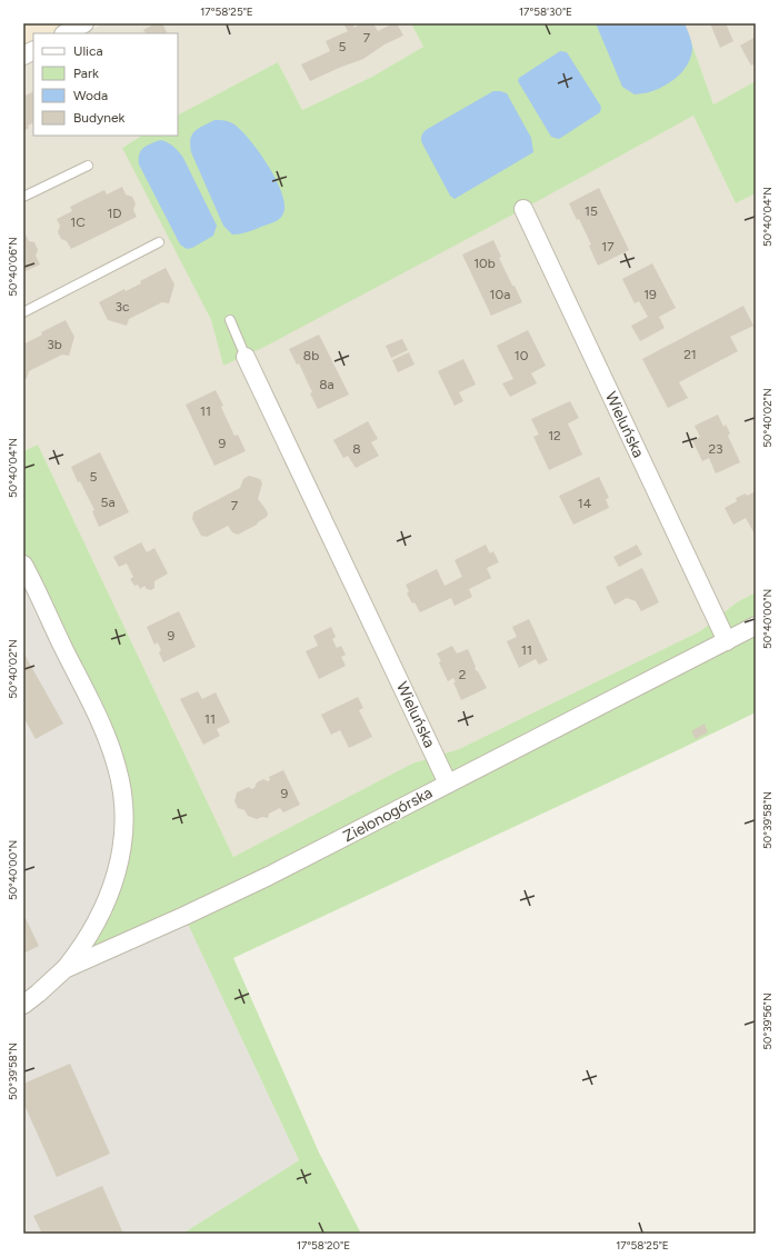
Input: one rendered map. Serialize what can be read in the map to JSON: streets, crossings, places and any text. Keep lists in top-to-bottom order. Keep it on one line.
{"streets":{"street":["Wieluńska","Zielonogórska"]},"crossings":[["Wieluńska","Zielonogórska"]],"house_numbers":["7","5","15","1D","1C","17","10b","10a","19","3c","3b","21","8b","10","8a","11","12","9","8","23","5","5a","14","7","9","11","2","11","9"],"legend":["Ulica","Park","Woda","Budynek"],"coordinates":["17°58'25\"E","17°58'30\"E","50°40'04\"N","50°40'06\"N","50°40'02\"N","50°40'00\"N","50°39'58\"N","50°39'56\"N","17°58'20\"E"]}
